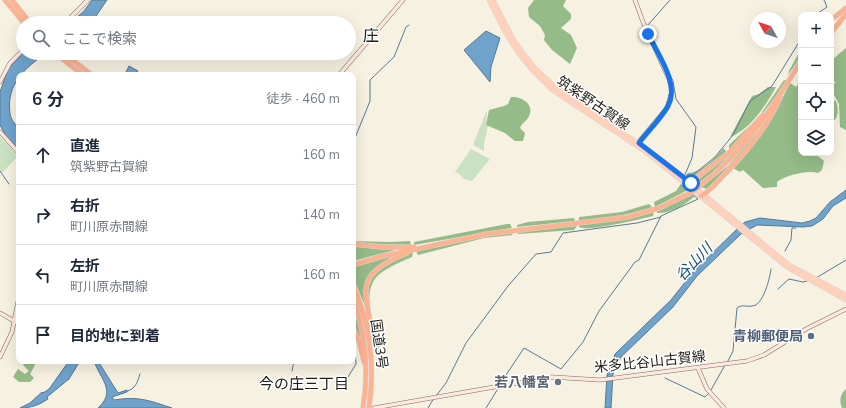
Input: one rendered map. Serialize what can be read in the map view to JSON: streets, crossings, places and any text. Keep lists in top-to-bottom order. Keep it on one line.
{"streets":{"highway":["国道3号"],"main road":["筑紫野古賀線","米多比谷山古賀線"]},"districts":["庄","今の庄三丁目"],"water":["谷山川"],"places":["青柳郵便局","若八幡宮"],"north":"top left","page":{"map_buttons":["+","−"],"search":"ここで検索","heading":["6 分","徒歩 · 460 m"],"list":[["直進","筑紫野古賀線","160 m"],["右折","町川原赤間線","140 m"],["左折","町川原赤間線","160 m"],"目的地に到着"]}}
